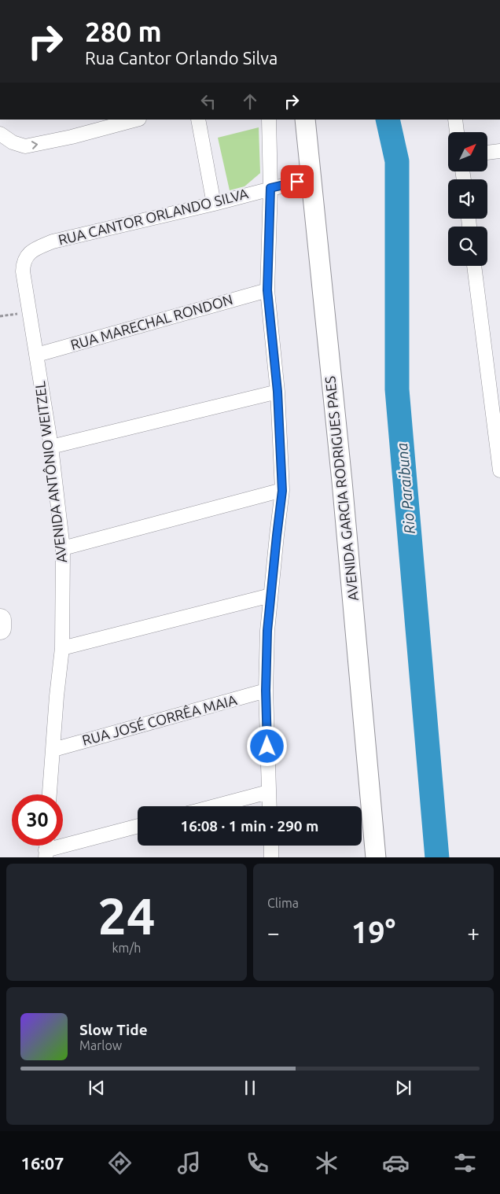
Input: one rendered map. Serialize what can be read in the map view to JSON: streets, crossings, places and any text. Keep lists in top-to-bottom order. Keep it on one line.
{"streets":{"main road":["AVENIDA GARCIA RODRIGUES PAES"],"street":["RUA CANTOR ORLANDO SILVA","RUA MARECHAL RONDON","AVENIDA ANTÔNIO WEITZEL","RUA JOSÉ CORRÊA MAIA"]},"crossings":[["RUA CANTOR ORLANDO SILVA","AVENIDA ANTÔNIO WEITZEL"],["RUA CANTOR ORLANDO SILVA","AVENIDA GARCIA RODRIGUES PAES"],["RUA MARECHAL RONDON","AVENIDA ANTÔNIO WEITZEL"],["AVENIDA ANTÔNIO WEITZEL","RUA JOSÉ CORRÊA MAIA"]],"water":["Rio Paraibuna"],"north":"top right","page":{"turn":["280 m","Rua Cantor Orlando Silva"],"limit":"30","trip":"16:08 · 1 min · 290 m","tile":[["24","km/h"],"Clima"],"heat":["−","19°","+"],"song":["Slow Tide","Marlow"],"tabs":"16:07"}}
